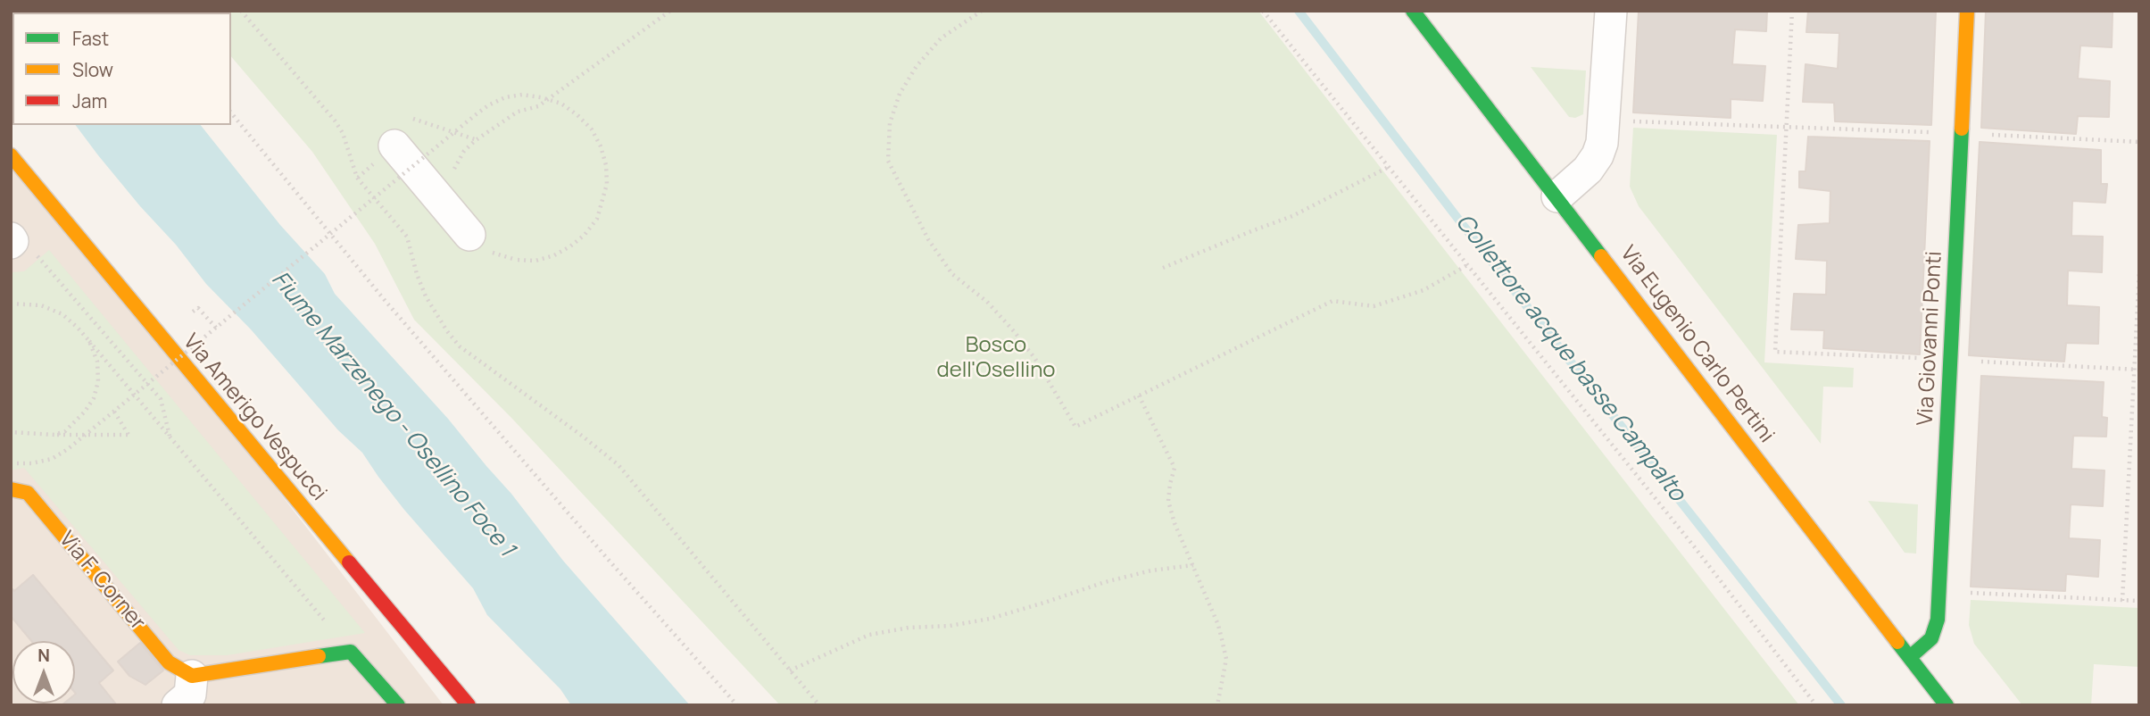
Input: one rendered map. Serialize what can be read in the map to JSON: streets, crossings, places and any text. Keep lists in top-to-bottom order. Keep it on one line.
{"streets":{"street":["Via Giovanni Ponti","Via Eugenio Carlo Pertini","Via Amerigo Vespucci","Via F. Corner"]},"crossings":[["Via Giovanni Ponti","Via Eugenio Carlo Pertini"]],"water":["Collettore acque basse Campalto","Fiume Marzenego - Osellino Foce 1"],"parks":["Bosco dell'Osellino"],"legend":["Fast","Slow","Jam"],"north":"top"}
